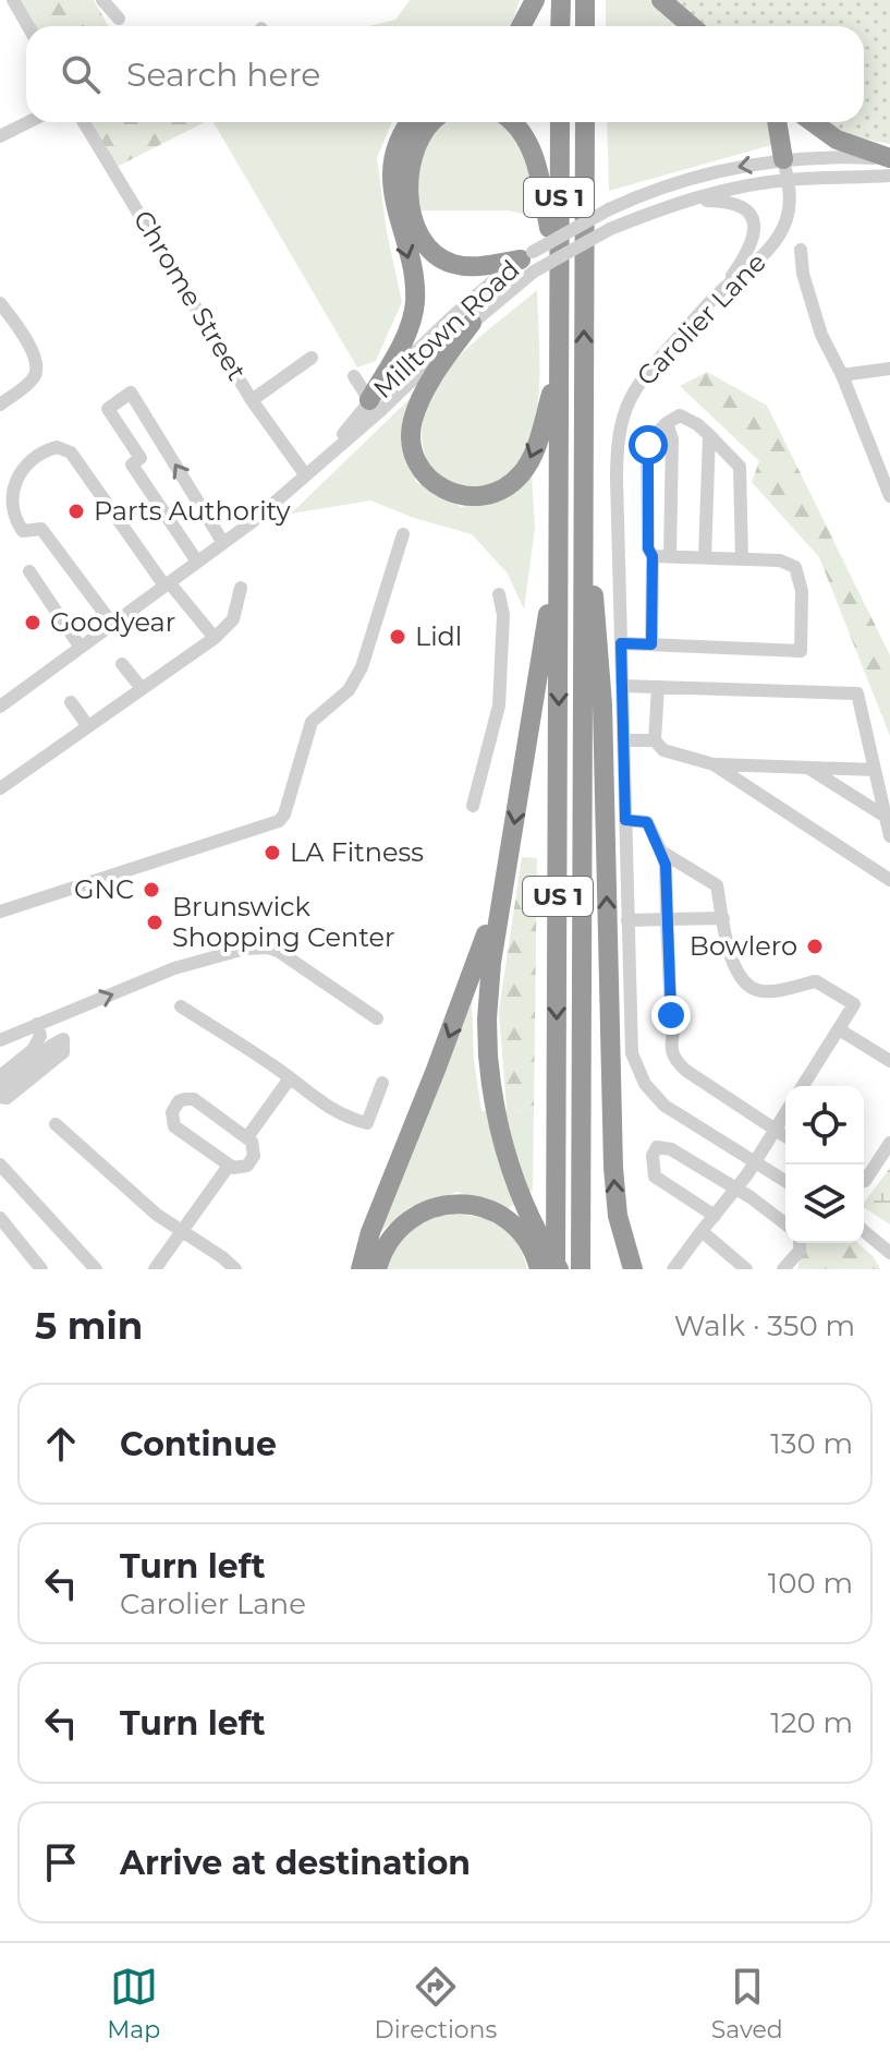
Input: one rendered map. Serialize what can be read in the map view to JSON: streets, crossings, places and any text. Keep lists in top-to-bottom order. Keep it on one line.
{"streets":{"highway":["US 1"],"street":["Chrome Street","Carolier Lane","Milltown Road"]},"crossings":[["Chrome Street","Milltown Road"],["Carolier Lane","Milltown Road"]],"places":["Parts Authority","Goodyear","Lidl","LA Fitness","GNC","Brunswick Shopping Center","Bowlero"],"page":{"search":"Search here","heading":["5 min","Walk · 350 m"],"list":[["Continue","130 m"],["Turn left","Carolier Lane","100 m"],["Turn left","120 m"],"Arrive at destination"],"nav":["Map","Directions","Saved"]}}
